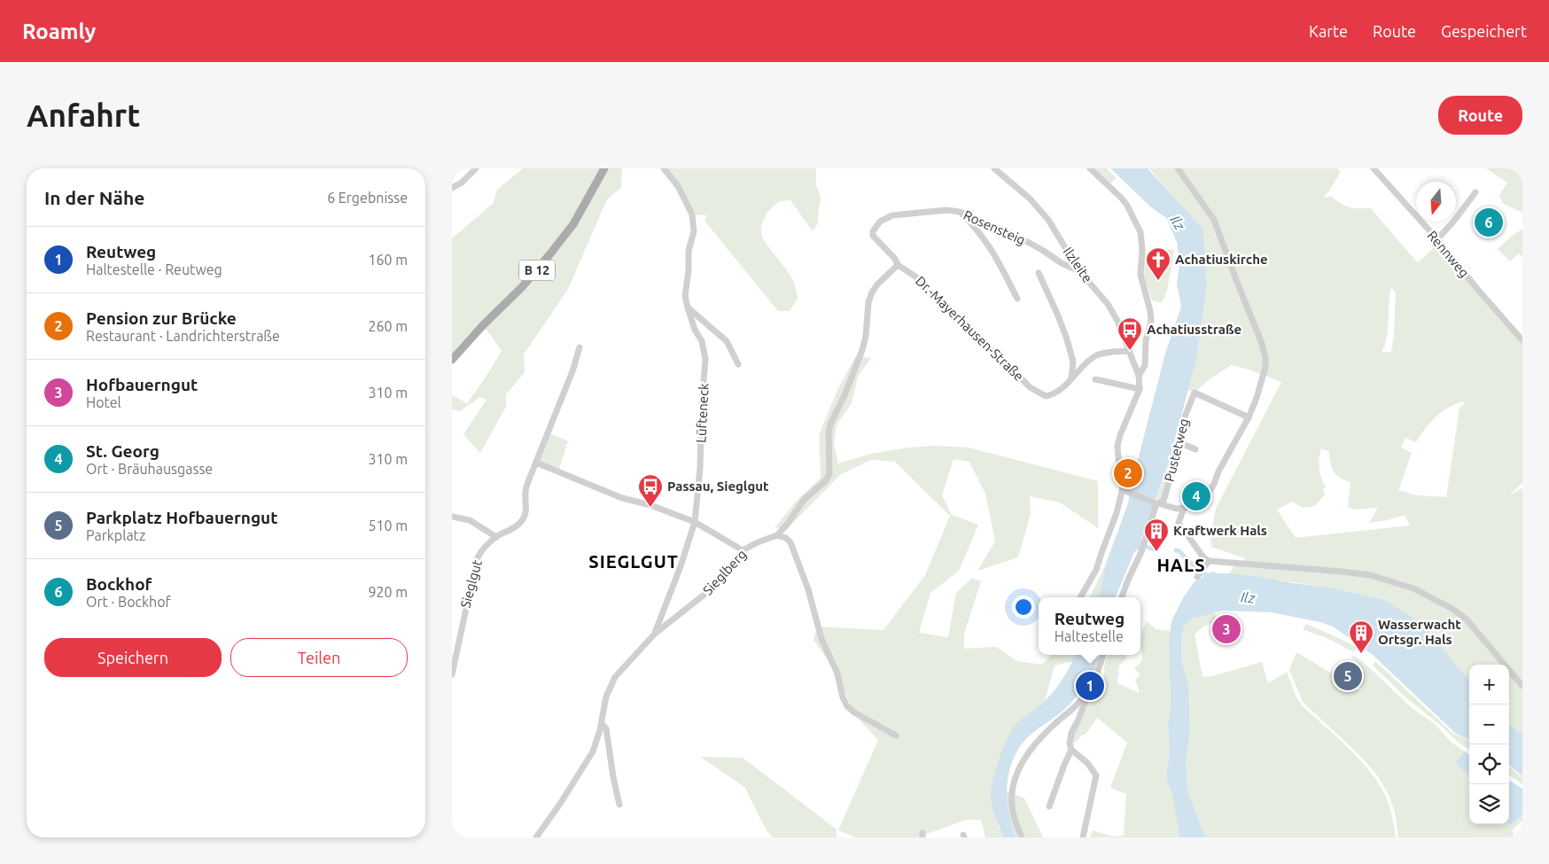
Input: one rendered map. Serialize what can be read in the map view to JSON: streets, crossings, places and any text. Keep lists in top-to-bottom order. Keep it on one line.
{"streets":{"main road":["B 12"],"street":["Rosensteig","Rennweg","Ilzleite","Dr.-Mayerhausen-Straße","Lüfteneck","Pustetweg","Sieglberg","Sieglgut"]},"crossings":[["Rosensteig","Ilzleite"],["Rosensteig","Dr.-Mayerhausen-Straße"],["Ilzleite","Dr.-Mayerhausen-Straße"],["Lüfteneck","Sieglberg"]],"districts":["SIEGLGUT","HALS"],"water":["Ilz"],"places":{"church":["Achatiuskirche"],"bus stop":["Achatiusstraße","Passau, Sieglgut"],"building":["Kraftwerk Hals","Wasserwacht Ortsgr. Hals"]},"north":"bottom","page":{"header":"Roamly","nav":["Karte","Route","Gespeichert"],"buttons":["Route",["Speichern","Teilen"]],"title":"Anfahrt","heading":["In der Nähe","6 Ergebnisse"],"pins":["6","2","4","3","5","1"],"list":[{"mark":"1","name":"Reutweg","note":"Haltestelle · Reutweg","value":"160 m"},{"mark":"2","name":"Pension zur Brücke","note":"Restaurant · Landrichterstraße","value":"260 m"},{"mark":"3","name":"Hofbauerngut","note":"Hotel","value":"310 m"},{"mark":"4","name":"St. Georg","note":"Ort · Bräuhausgasse","value":"310 m"},{"mark":"5","name":"Parkplatz Hofbauerngut","note":"Parkplatz","value":"510 m"},{"mark":"6","name":"Bockhof","note":"Ort · Bockhof","value":"920 m"}],"popup":["Reutweg","Haltestelle"],"map_buttons":["+","−"]}}
